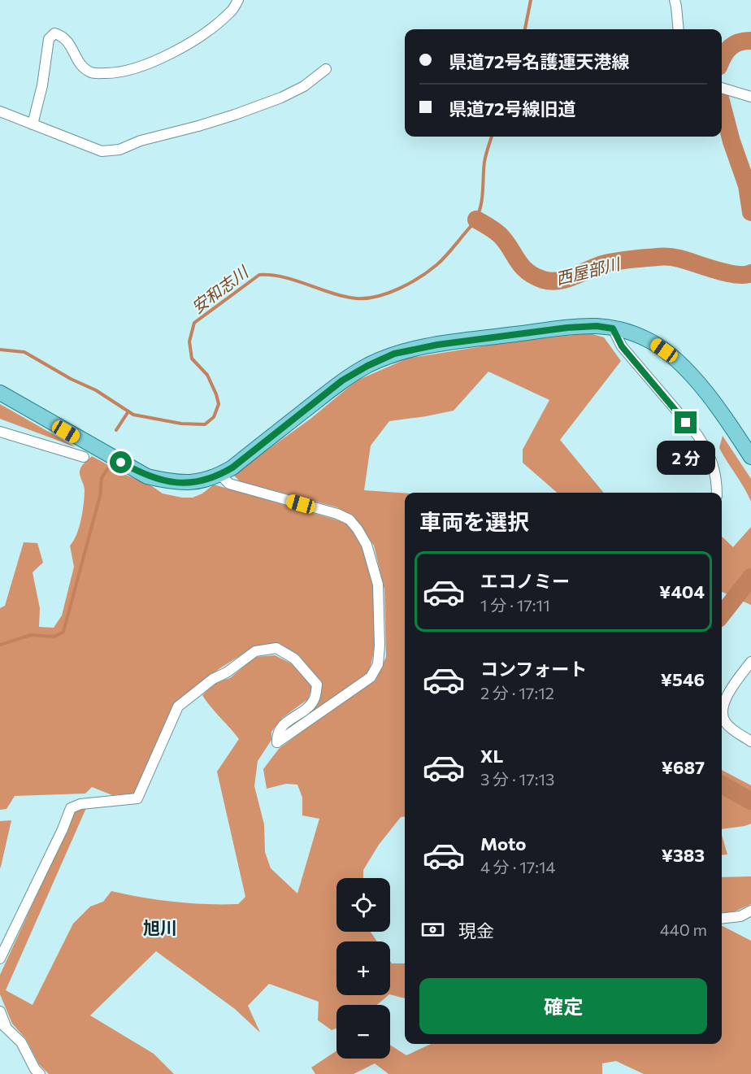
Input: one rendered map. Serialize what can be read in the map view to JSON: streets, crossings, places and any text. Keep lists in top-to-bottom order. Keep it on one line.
{"districts":["旭川"],"water":["西屋部川","安和志川"],"page":{"banner":["県道72号名護運天港線","県道72号線旧道"],"bubble":"2 分","heading":"車両を選択","list":[{"name":"エコノミー","note":"1 分 · 17:11","value":"¥404"},{"name":"コンフォート","note":"2 分 · 17:12","value":"¥546"},{"name":"XL","note":"3 分 · 17:13","value":"¥687"},{"name":"Moto","note":"4 分 · 17:14","value":"¥383"}],"map_buttons":["+","−"],"pay":["現金","440 m"],"buttons":"確定"}}
